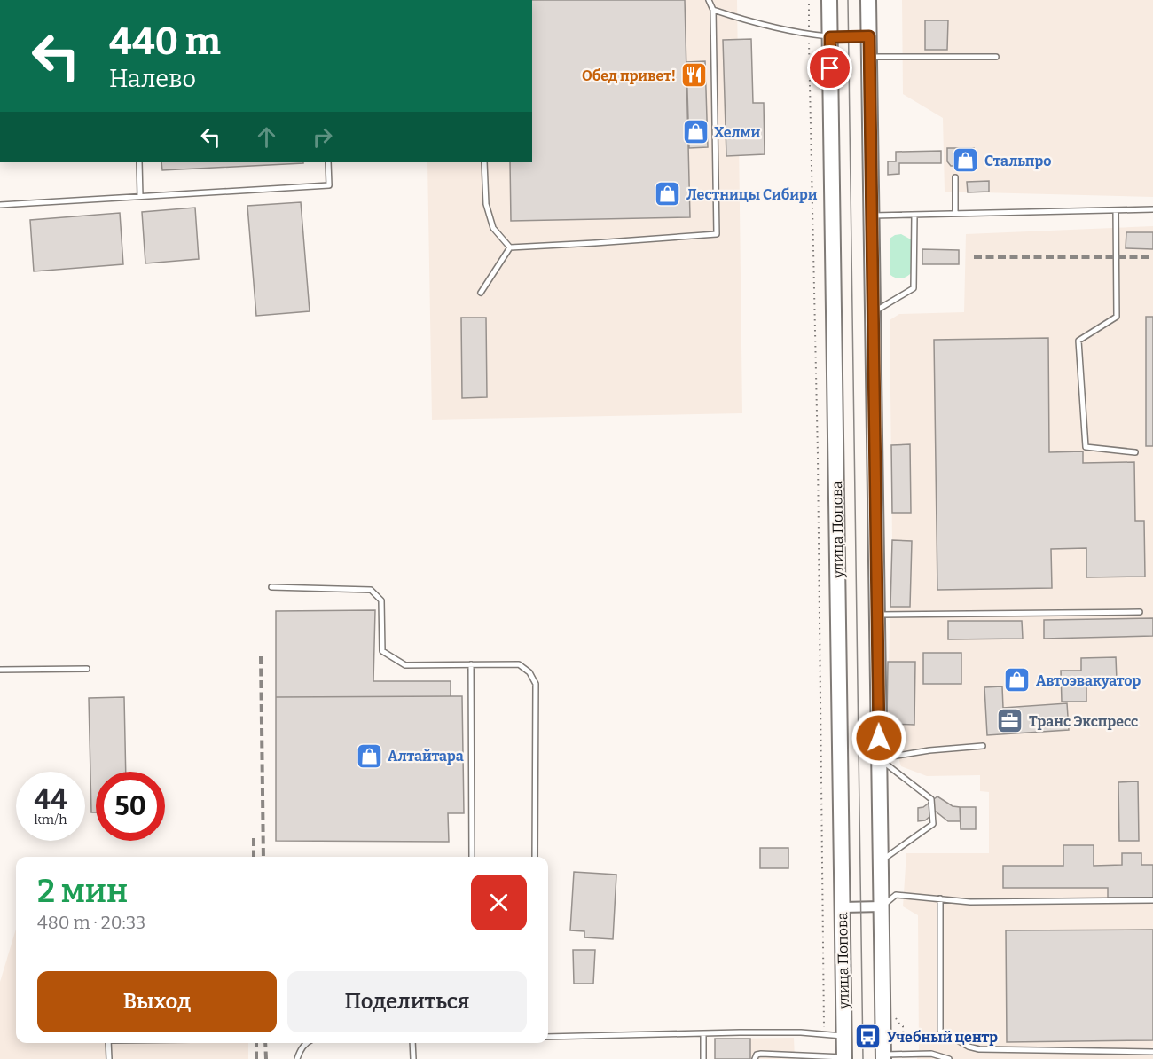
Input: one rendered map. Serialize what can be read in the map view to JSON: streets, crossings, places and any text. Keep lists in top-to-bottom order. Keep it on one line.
{"streets":{"main road":["улица Попова"]},"places":{"restaurant":["Обед привет!"],"shop":["Хелми","Стальпро","Лестницы Сибири","Автоэвакуатор","Алтайтара"],"office":["Транс Экспресс"],"bus stop":["Учебный центр"]},"page":{"turn":["440 m","Налево"],"speed":"44 km/h","limit":"50","heading":["2 мин","480 m · 20:33"],"buttons":["Выход","Поделиться"]}}
